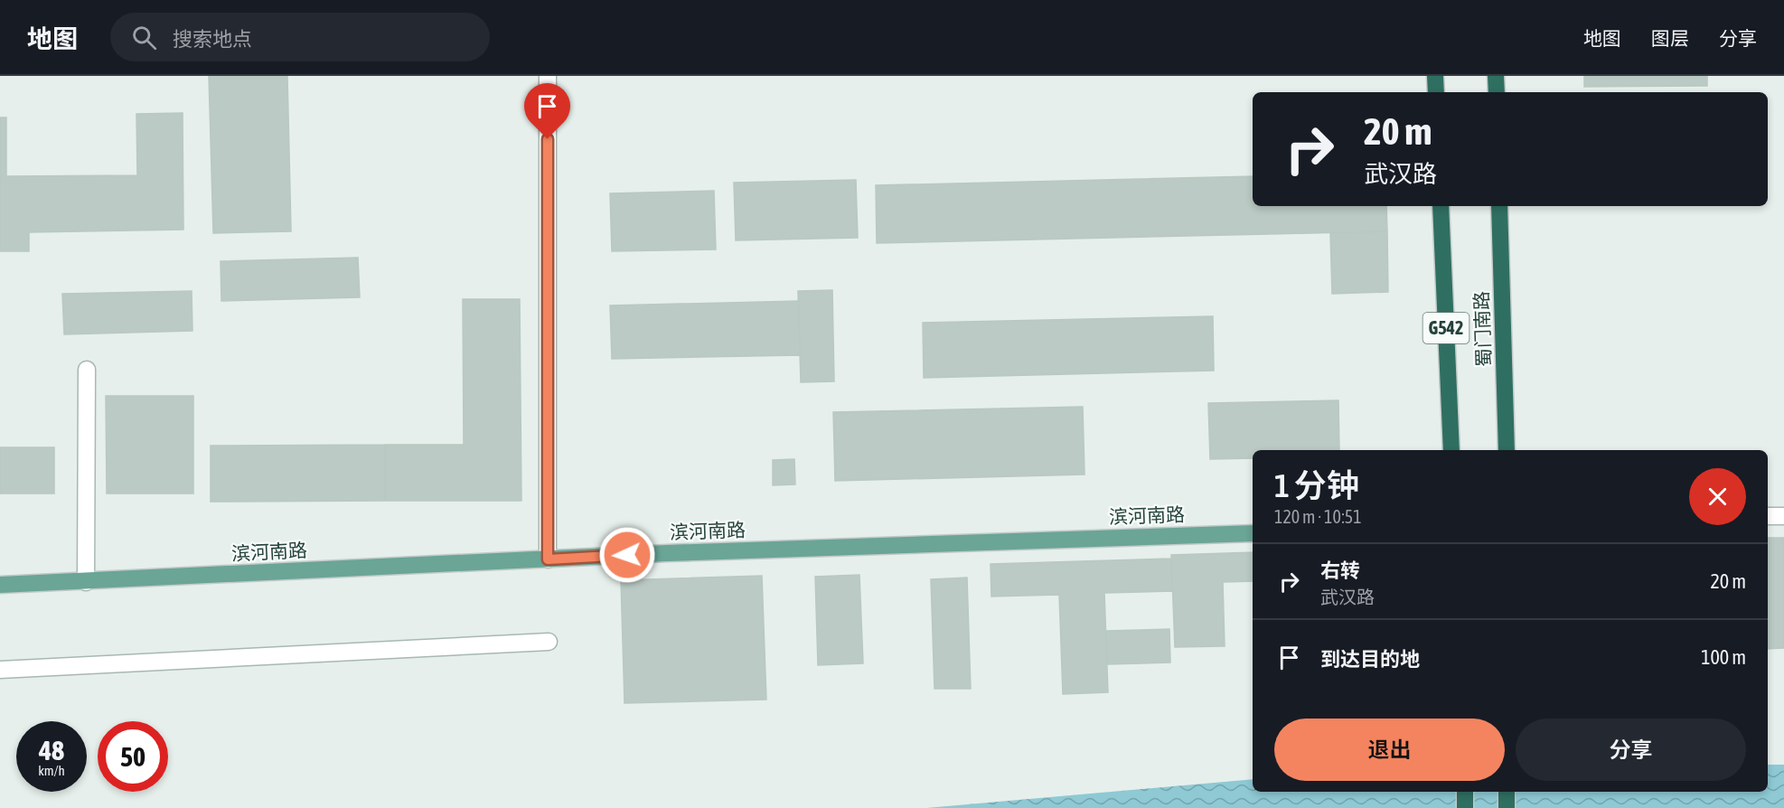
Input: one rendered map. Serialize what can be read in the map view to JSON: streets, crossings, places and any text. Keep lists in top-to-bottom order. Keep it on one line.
{"streets":{"highway":["G542","蜀门南路"],"main road":["滨河南路"]},"page":{"header":"地图","search":"搜索地点","nav":["地图","图层","分享"],"turn":["20 m","武汉路"],"heading":["1 分钟","120 m · 10:51"],"list":[{"name":"右转","note":"武汉路","value":"20 m"},{"name":"到达目的地","value":"100 m"}],"buttons":["退出","分享"],"speed":"48 km/h","limit":"50"}}
